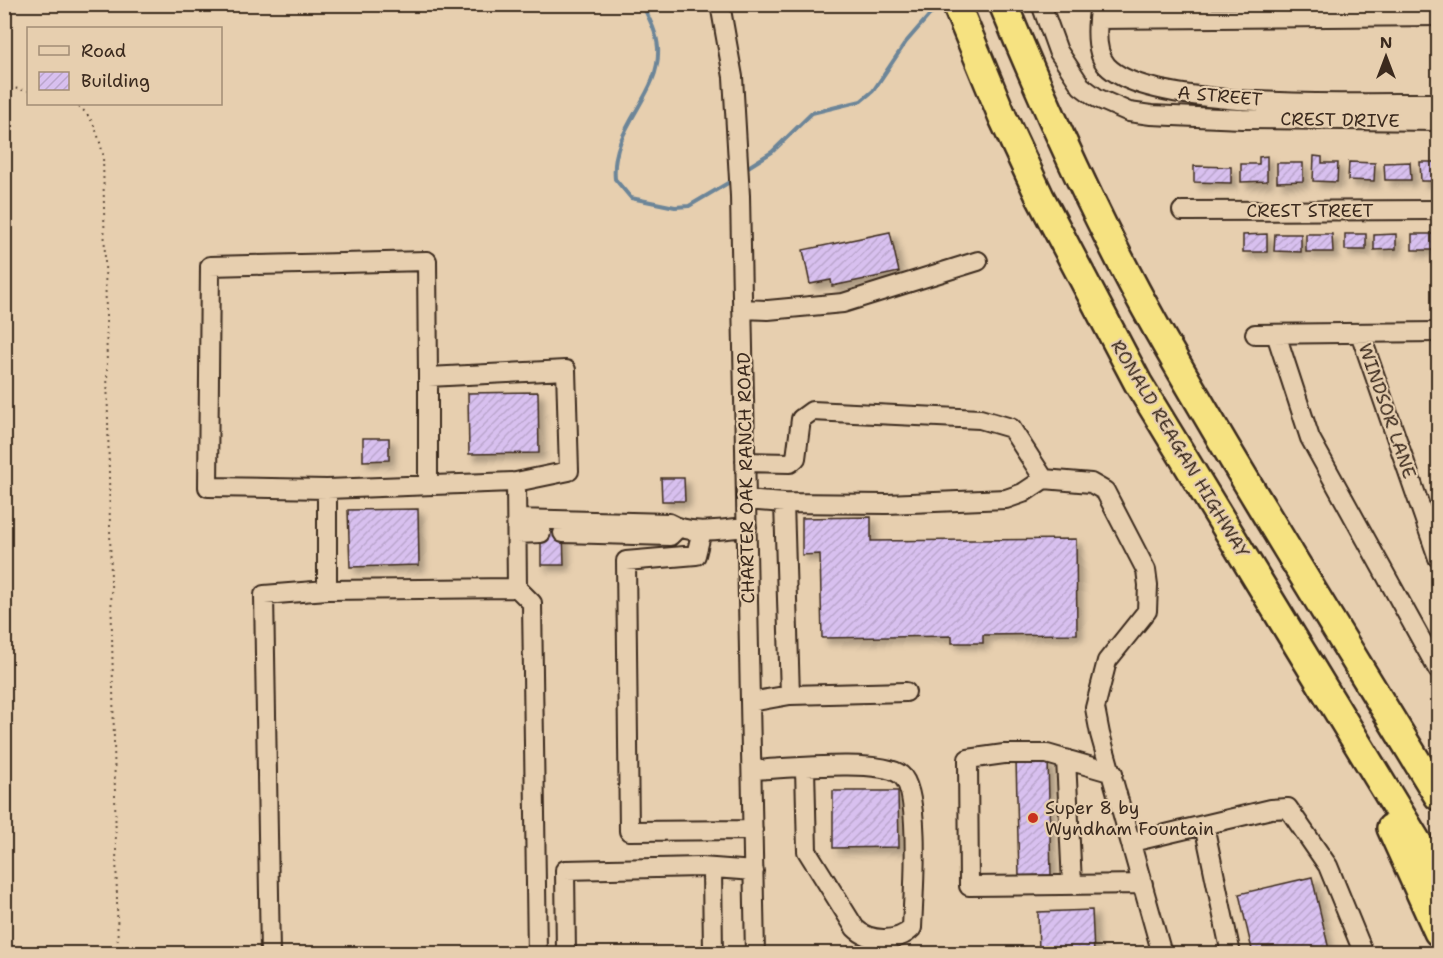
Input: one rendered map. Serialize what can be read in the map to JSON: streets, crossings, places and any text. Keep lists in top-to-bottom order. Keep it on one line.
{"streets":{"highway":["RONALD REAGAN HIGHWAY"],"street":["A STREET","CREST DRIVE","CREST STREET","WINDSOR LANE","CHARTER OAK RANCH ROAD"]},"places":["Super 8 by Wyndham Fountain"],"legend":["Road","Building"],"north":"top"}
